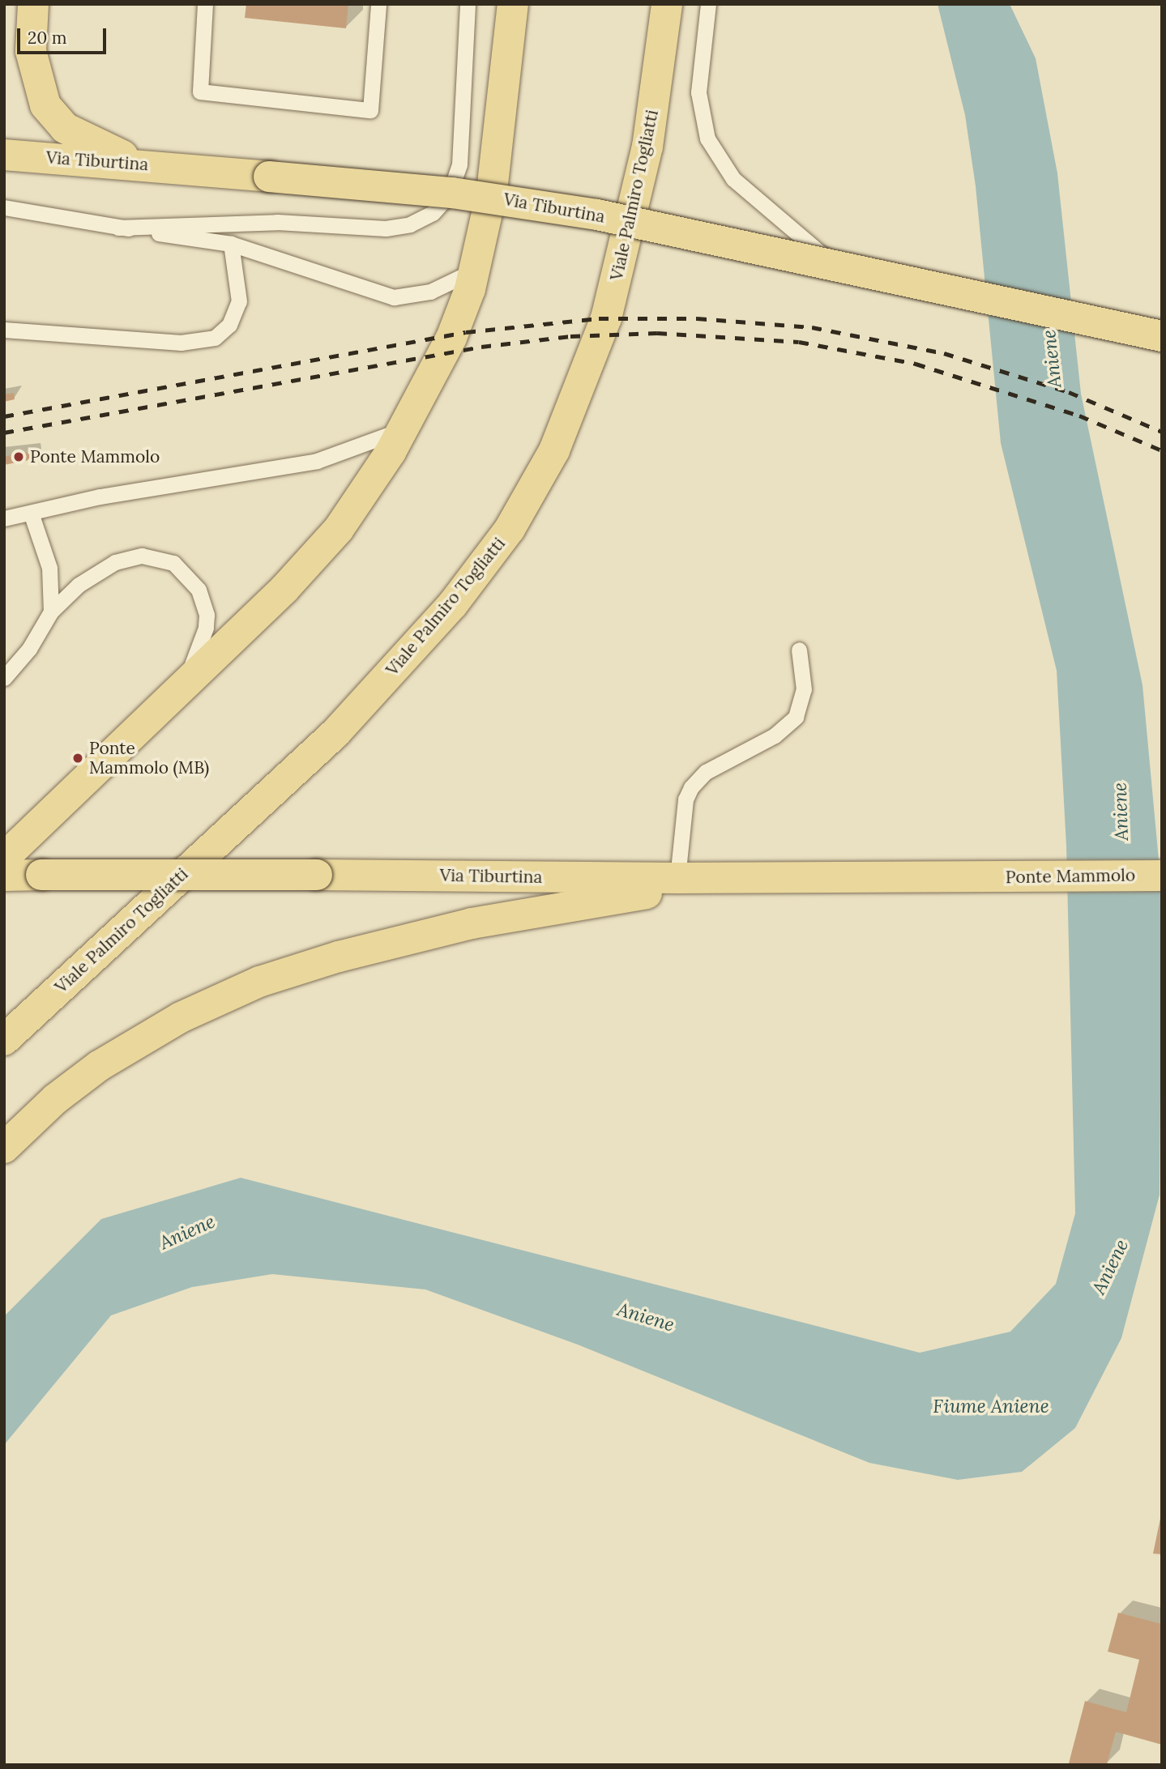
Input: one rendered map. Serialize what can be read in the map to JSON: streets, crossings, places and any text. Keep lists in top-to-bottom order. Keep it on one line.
{"streets":{"main road":["Via Tiburtina","Viale Palmiro Togliatti","Ponte Mammolo"]},"crossings":[["Via Tiburtina","Ponte Mammolo"]],"water":["Aniene","Fiume Aniene"],"places":["Ponte Mammolo","Ponte Mammolo (MB)"],"scale_bar":"20 m"}
